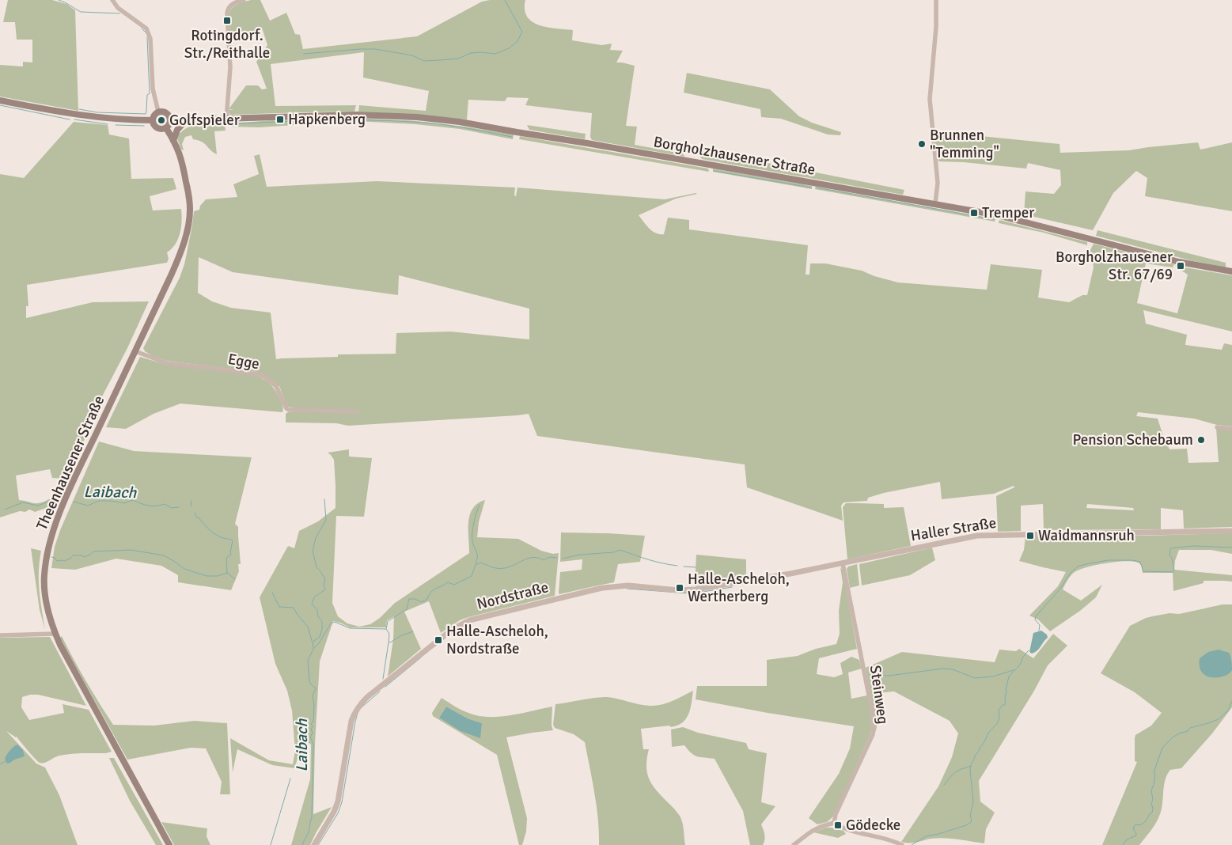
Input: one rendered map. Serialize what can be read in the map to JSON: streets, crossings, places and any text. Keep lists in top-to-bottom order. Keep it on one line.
{"streets":{"main road":["Borgholzhausener Straße","Theenhausener Straße"],"street":["Egge","Haller Straße","Nordstraße","Steinweg"]},"crossings":[["Borgholzhausener Straße","Theenhausener Straße"],["Egge","Theenhausener Straße"],["Haller Straße","Nordstraße"],["Haller Straße","Steinweg"],["Nordstraße","Steinweg"]],"water":["Laibach"],"places":{"transit":["Rotingdorf. Str./Reithalle","Hapkenberg","Tremper","Borgholzhausener Str. 67/69","Waidmannsruh","Halle-Ascheloh, Wertherberg","Halle-Ascheloh, Nordstraße","Gödecke"],"other":["Golfspieler","Brunnen \"Temming\"","Pension Schebaum"]}}
